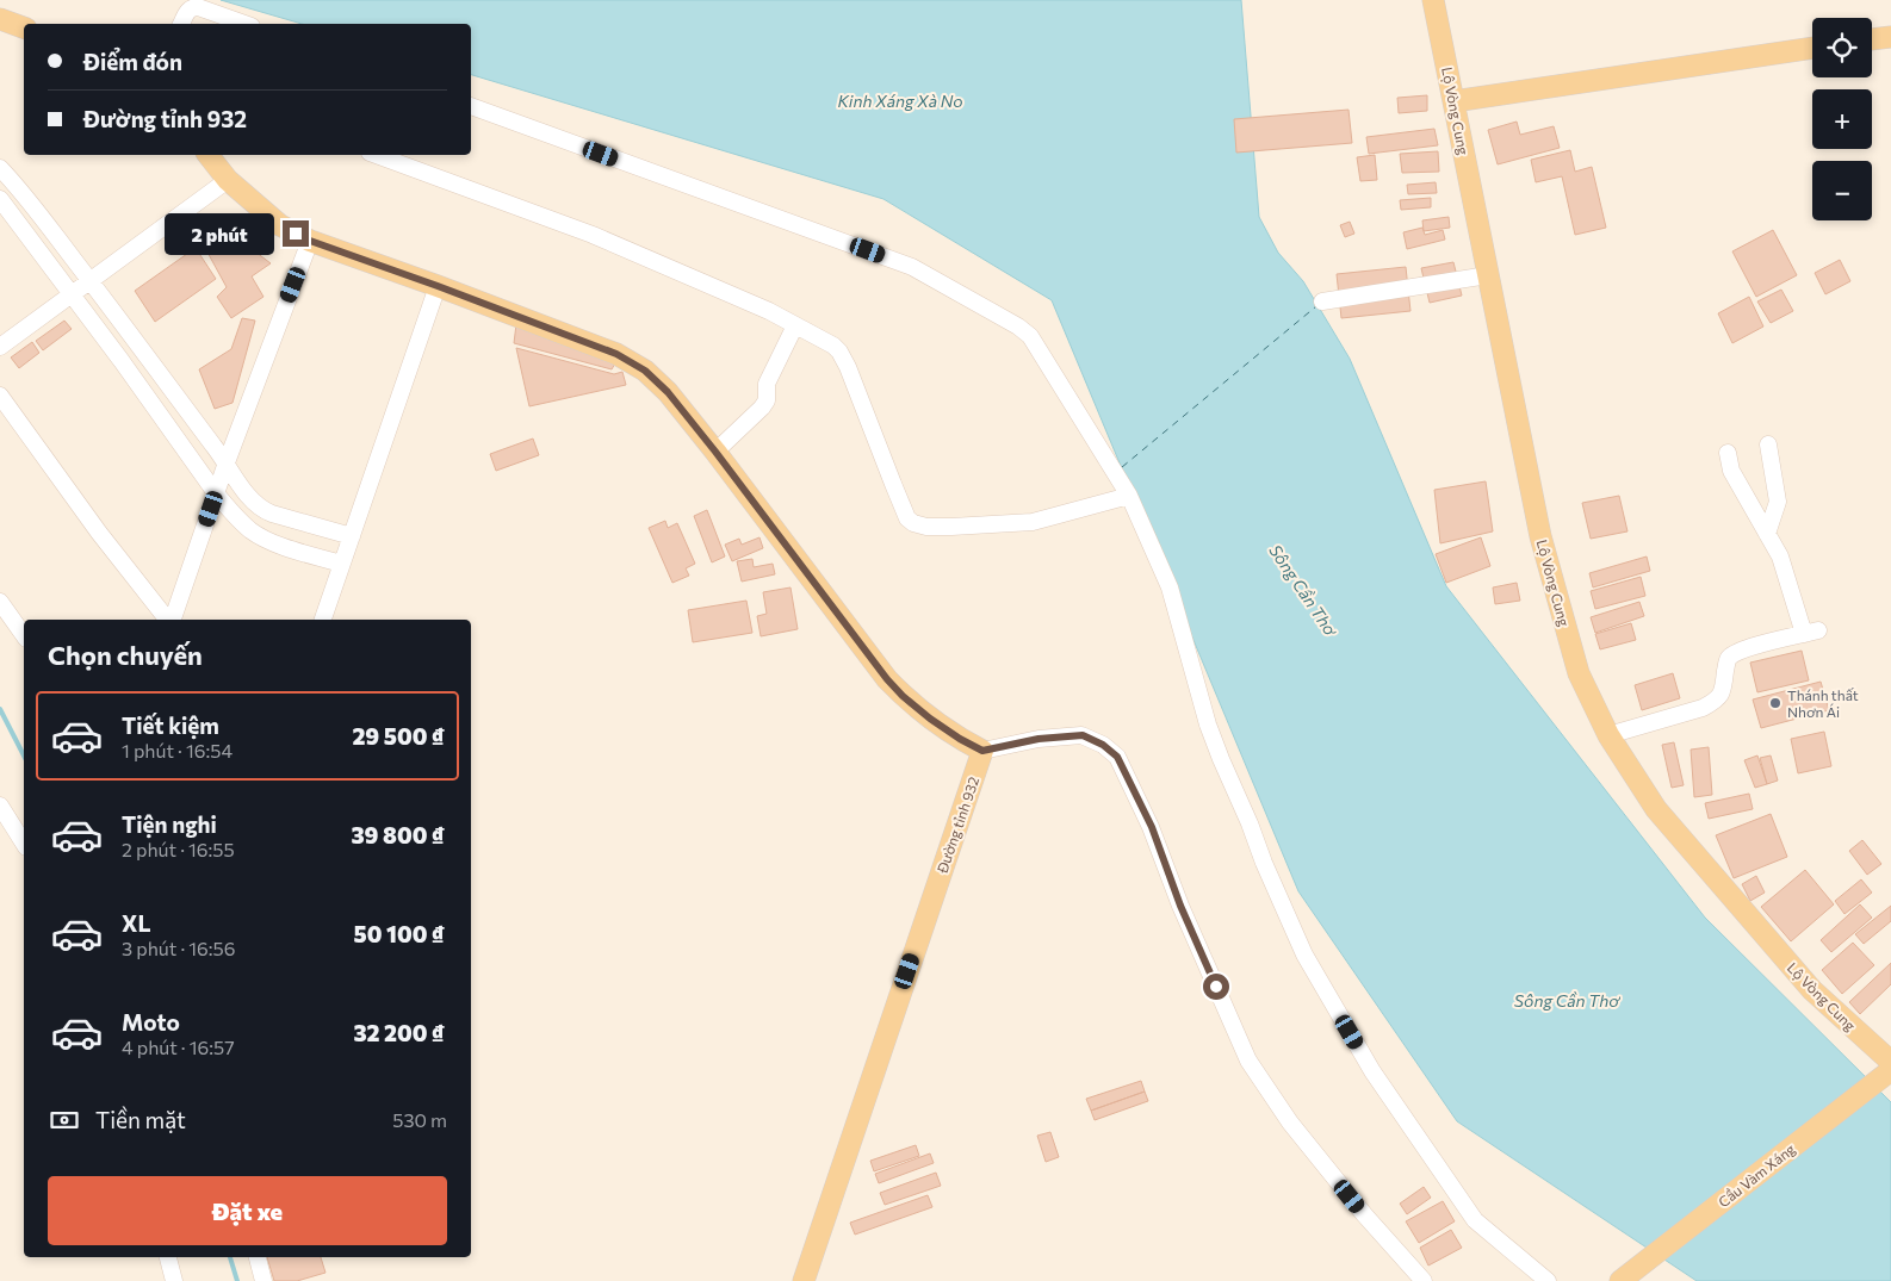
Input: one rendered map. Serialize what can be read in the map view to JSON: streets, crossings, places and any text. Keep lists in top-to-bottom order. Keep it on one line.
{"streets":{"main road":["Lộ Vòng Cung","Đường tỉnh 932","Cầu Vàm Xáng"]},"water":["Kinh Xáng Xà No","Sông Cần Thơ"],"places":["Thánh thất Nhơn Ái"],"page":{"map_buttons":["+","−"],"banner":["Điểm đón","Đường tỉnh 932"],"bubble":"2 phút","heading":"Chọn chuyến","list":[{"name":"Tiết kiệm","note":"1 phút · 16:54","value":"29 500 ₫"},{"name":"Tiện nghi","note":"2 phút · 16:55","value":"39 800 ₫"},{"name":"XL","note":"3 phút · 16:56","value":"50 100 ₫"},{"name":"Moto","note":"4 phút · 16:57","value":"32 200 ₫"}],"pay":["Tiền mặt","530 m"],"buttons":"Đặt xe"}}
